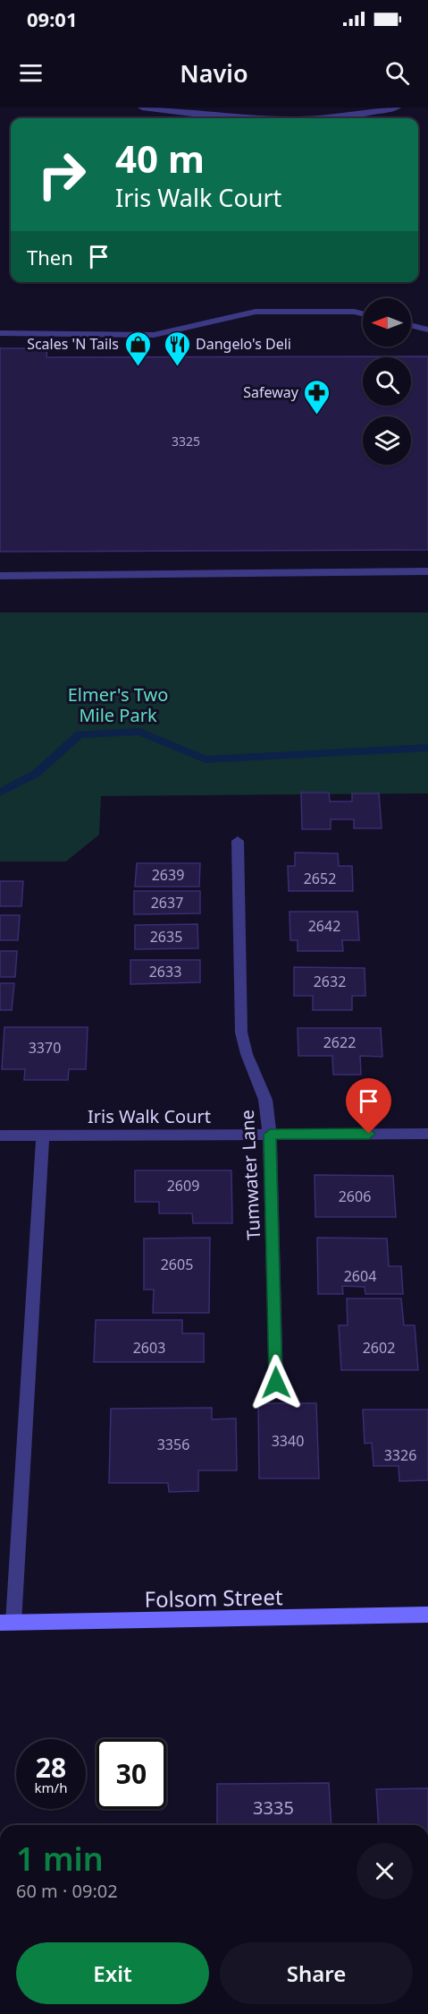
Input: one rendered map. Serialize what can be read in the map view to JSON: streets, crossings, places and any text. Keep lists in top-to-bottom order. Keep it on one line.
{"streets":{"main road":["Folsom Street"],"street":["Iris Walk Court","Tumwater Lane"]},"crossings":[["Iris Walk Court","Tumwater Lane"]],"parks":["Elmer's Two Mile Park"],"places":{"shop":["Scales 'N Tails"],"restaurant":["Dangelo's Deli"],"pharmacy":["Safeway"]},"house_numbers":["3325","2639","2652","2637","2642","2635","2633","2632","2622","3370","2609","2606","2605","2604","2603","2602","3340","3356","3326","3335"],"north":"left","page":{"status":"09:01","header":"Navio","turn":["40 m","Iris Walk Court"],"then":"Then","speed":"28 km/h","limit":"30","heading":["1 min","60 m · 09:02"],"buttons":["Exit","Share"]}}
